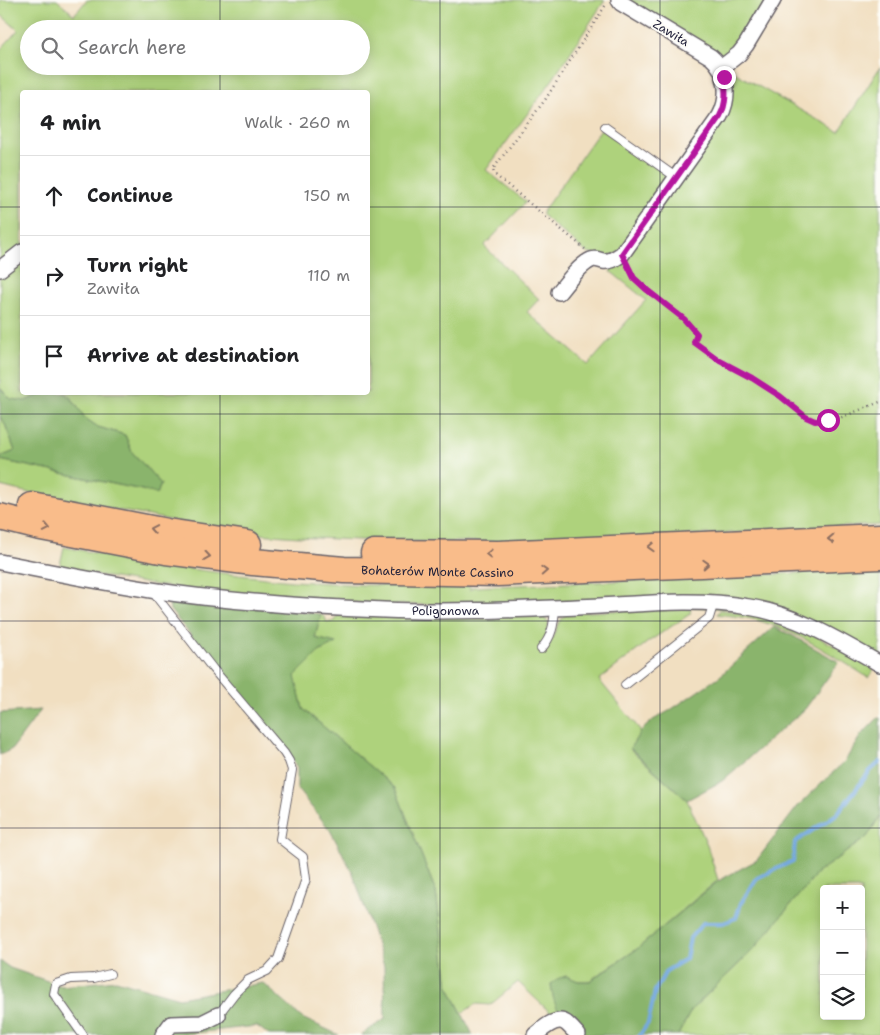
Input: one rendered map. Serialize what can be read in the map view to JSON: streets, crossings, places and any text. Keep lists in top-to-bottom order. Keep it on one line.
{"streets":{"highway":["Bohaterów Monte Cassino"],"street":["Zawiła","Poligonowa"]},"page":{"search":"Search here","heading":["4 min","Walk · 260 m"],"list":[["Continue","150 m"],["Turn right","Zawiła","110 m"],"Arrive at destination"],"map_buttons":["+","−"]}}
